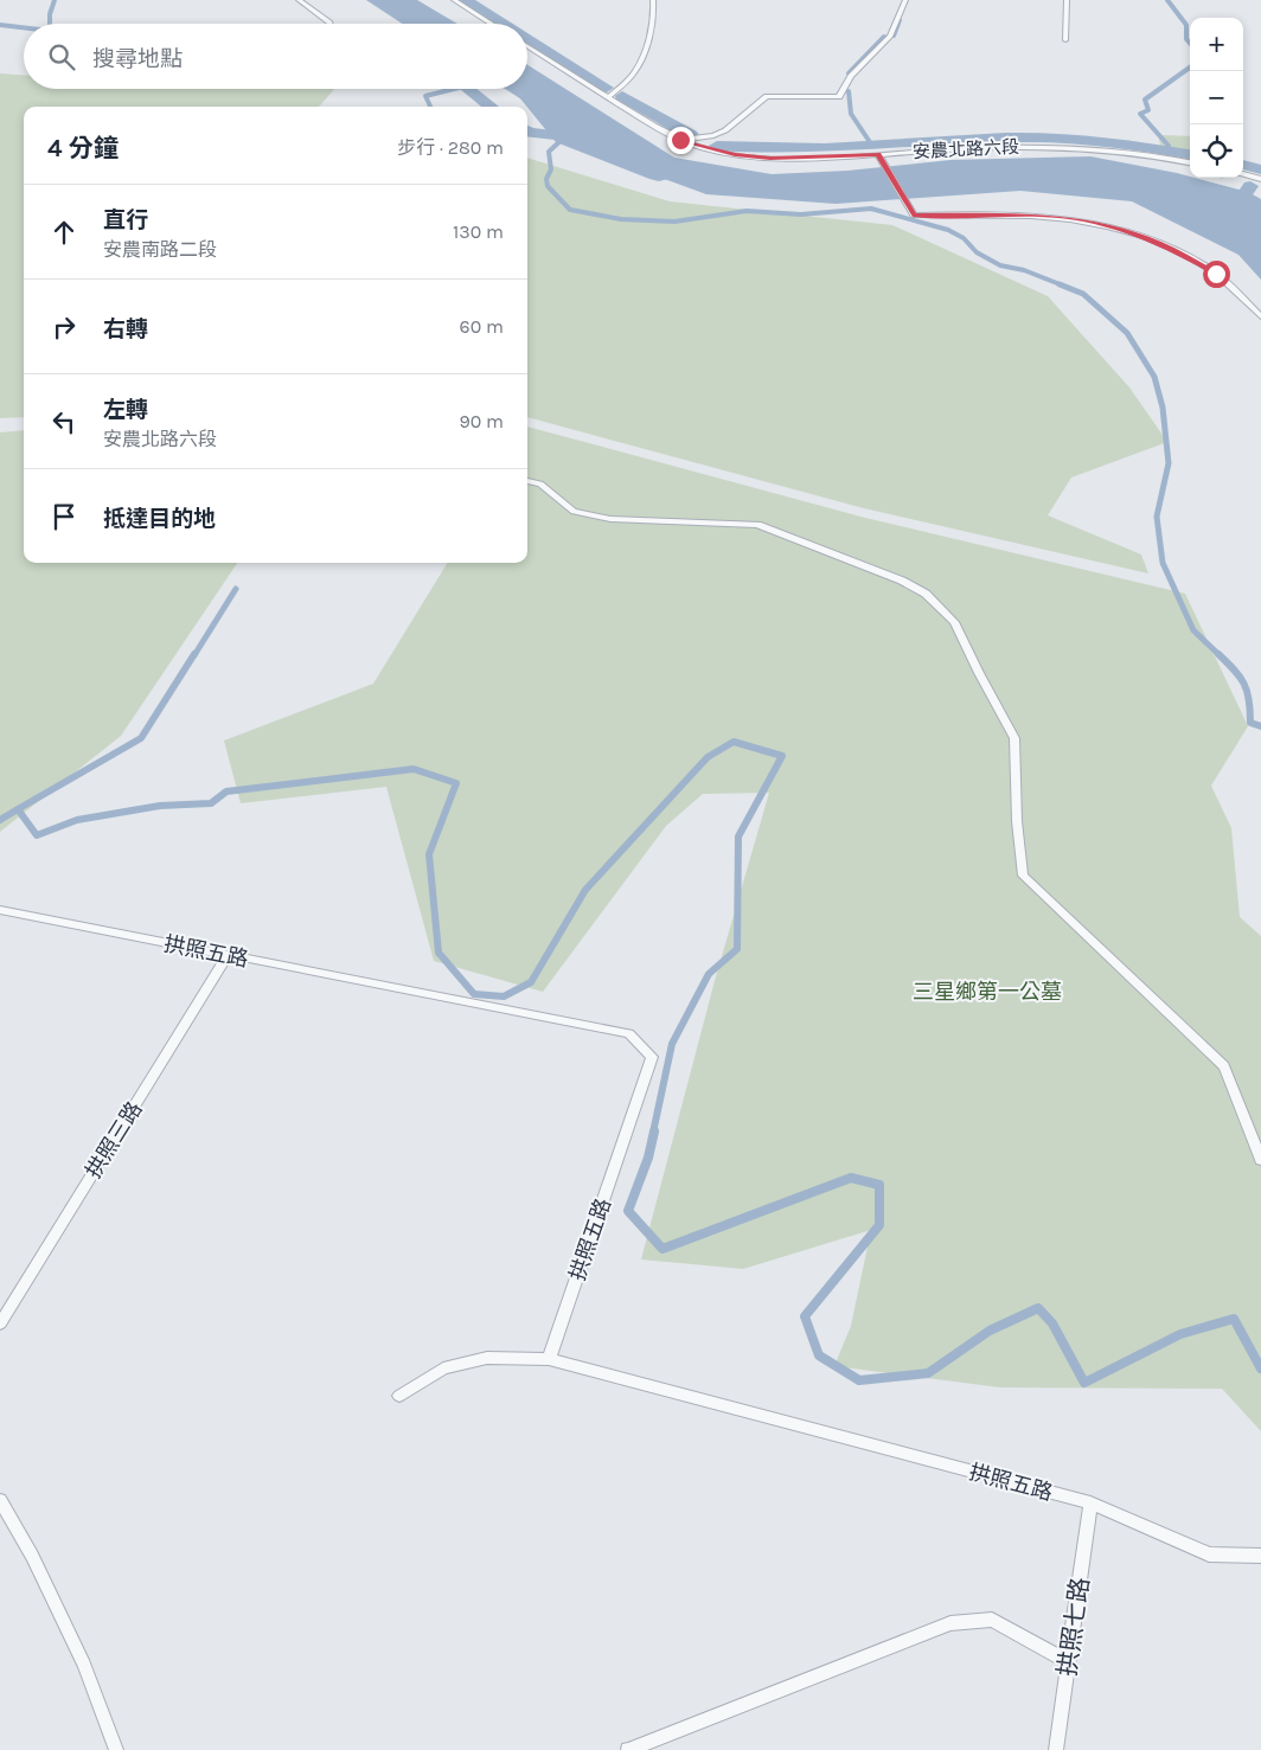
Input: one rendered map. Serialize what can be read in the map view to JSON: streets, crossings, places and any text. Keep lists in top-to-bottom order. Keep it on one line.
{"streets":{"lane":["安農北路六段","拱照五路","拱照三路","拱照七路"]},"crossings":[["拱照五路","拱照三路"],["拱照五路","拱照七路"]],"parks":["三星鄉第一公墓"],"page":{"map_buttons":["+","−"],"search":"搜尋地點","heading":["4 分鐘","步行 · 280 m"],"list":[["直行","安農南路二段","130 m"],["右轉","60 m"],["左轉","安農北路六段","90 m"],"抵達目的地"]}}
